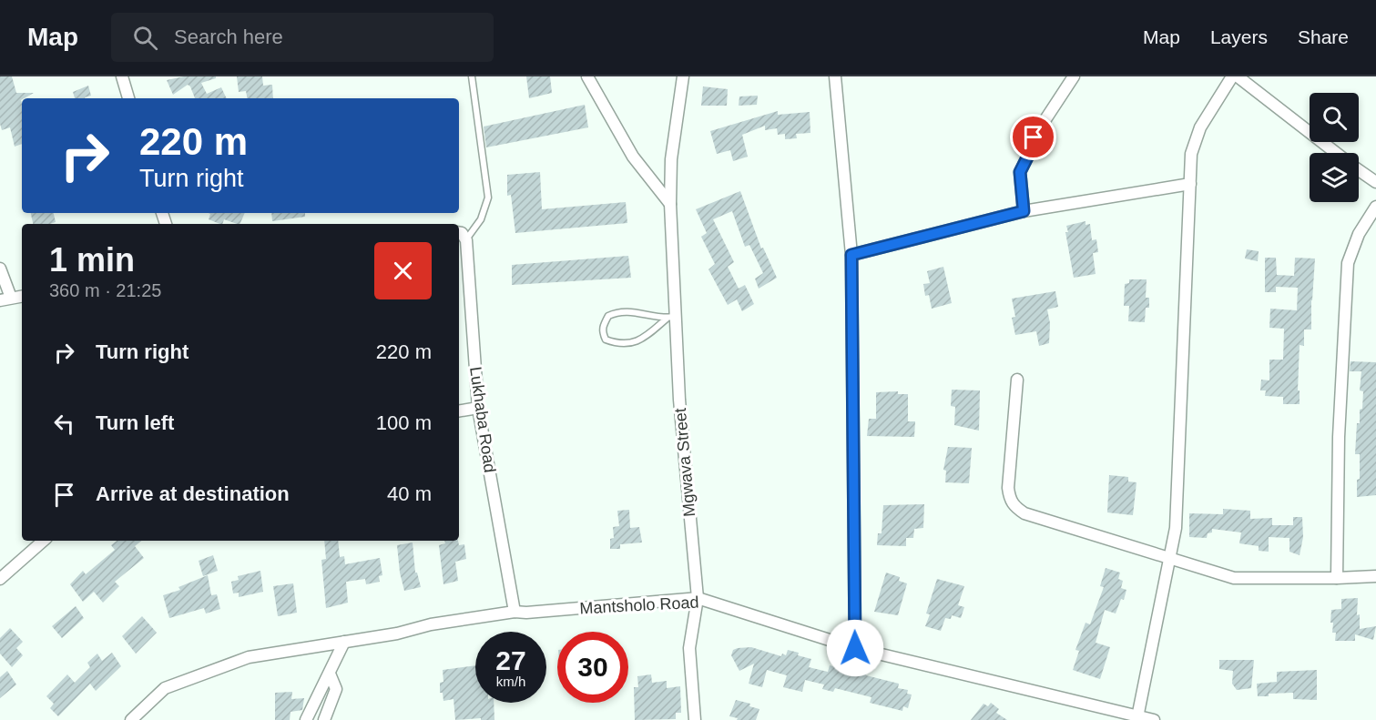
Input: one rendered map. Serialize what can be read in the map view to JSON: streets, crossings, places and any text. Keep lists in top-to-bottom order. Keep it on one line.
{"streets":{"street":["Lukhaba Road","Mgwava Street","Mantsholo Road"]},"crossings":[["Lukhaba Road","Mantsholo Road"],["Mgwava Street","Mantsholo Road"]],"page":{"header":"Map","search":"Search here","nav":["Map","Layers","Share"],"turn":["220 m","Turn right"],"heading":["1 min","360 m · 21:25"],"list":[{"name":"Turn right","value":"220 m"},{"name":"Turn left","value":"100 m"},{"name":"Arrive at destination","value":"40 m"}],"speed":"27 km/h","limit":"30"}}
